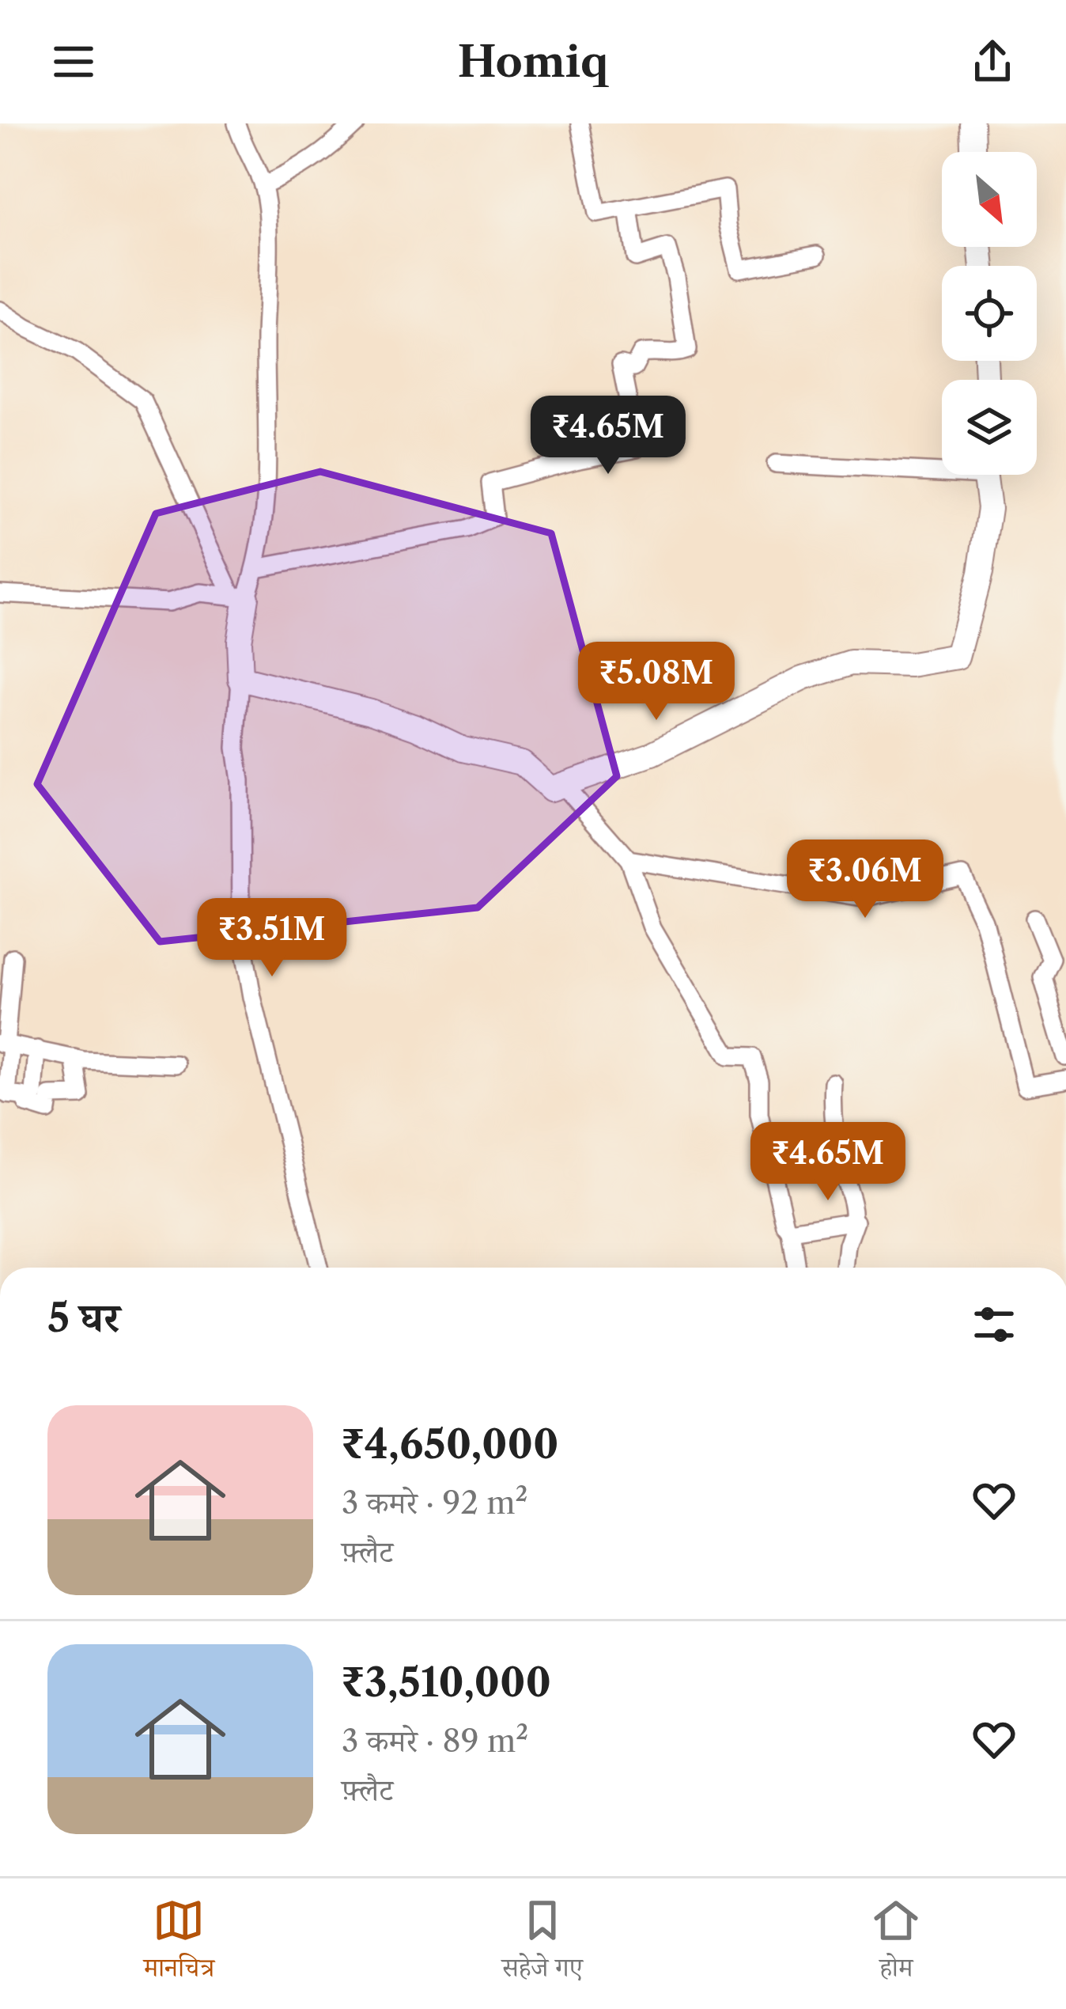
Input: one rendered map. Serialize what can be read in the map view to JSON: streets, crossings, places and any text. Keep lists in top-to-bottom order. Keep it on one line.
{"north":"bottom right","page":{"header":"Homiq","price":["₹4.65M","₹5.08M","₹3.06M","₹3.51M","₹4.65M"],"heading":"5 घर","list":[{"name":"₹4,650,000","note":"3 कमरे · 92 m² · फ़्लैट"},{"name":"₹3,510,000","note":"3 कमरे · 89 m² · फ़्लैट"}],"tabs":["मानचित्र","सहेजे गए","होम"]}}
